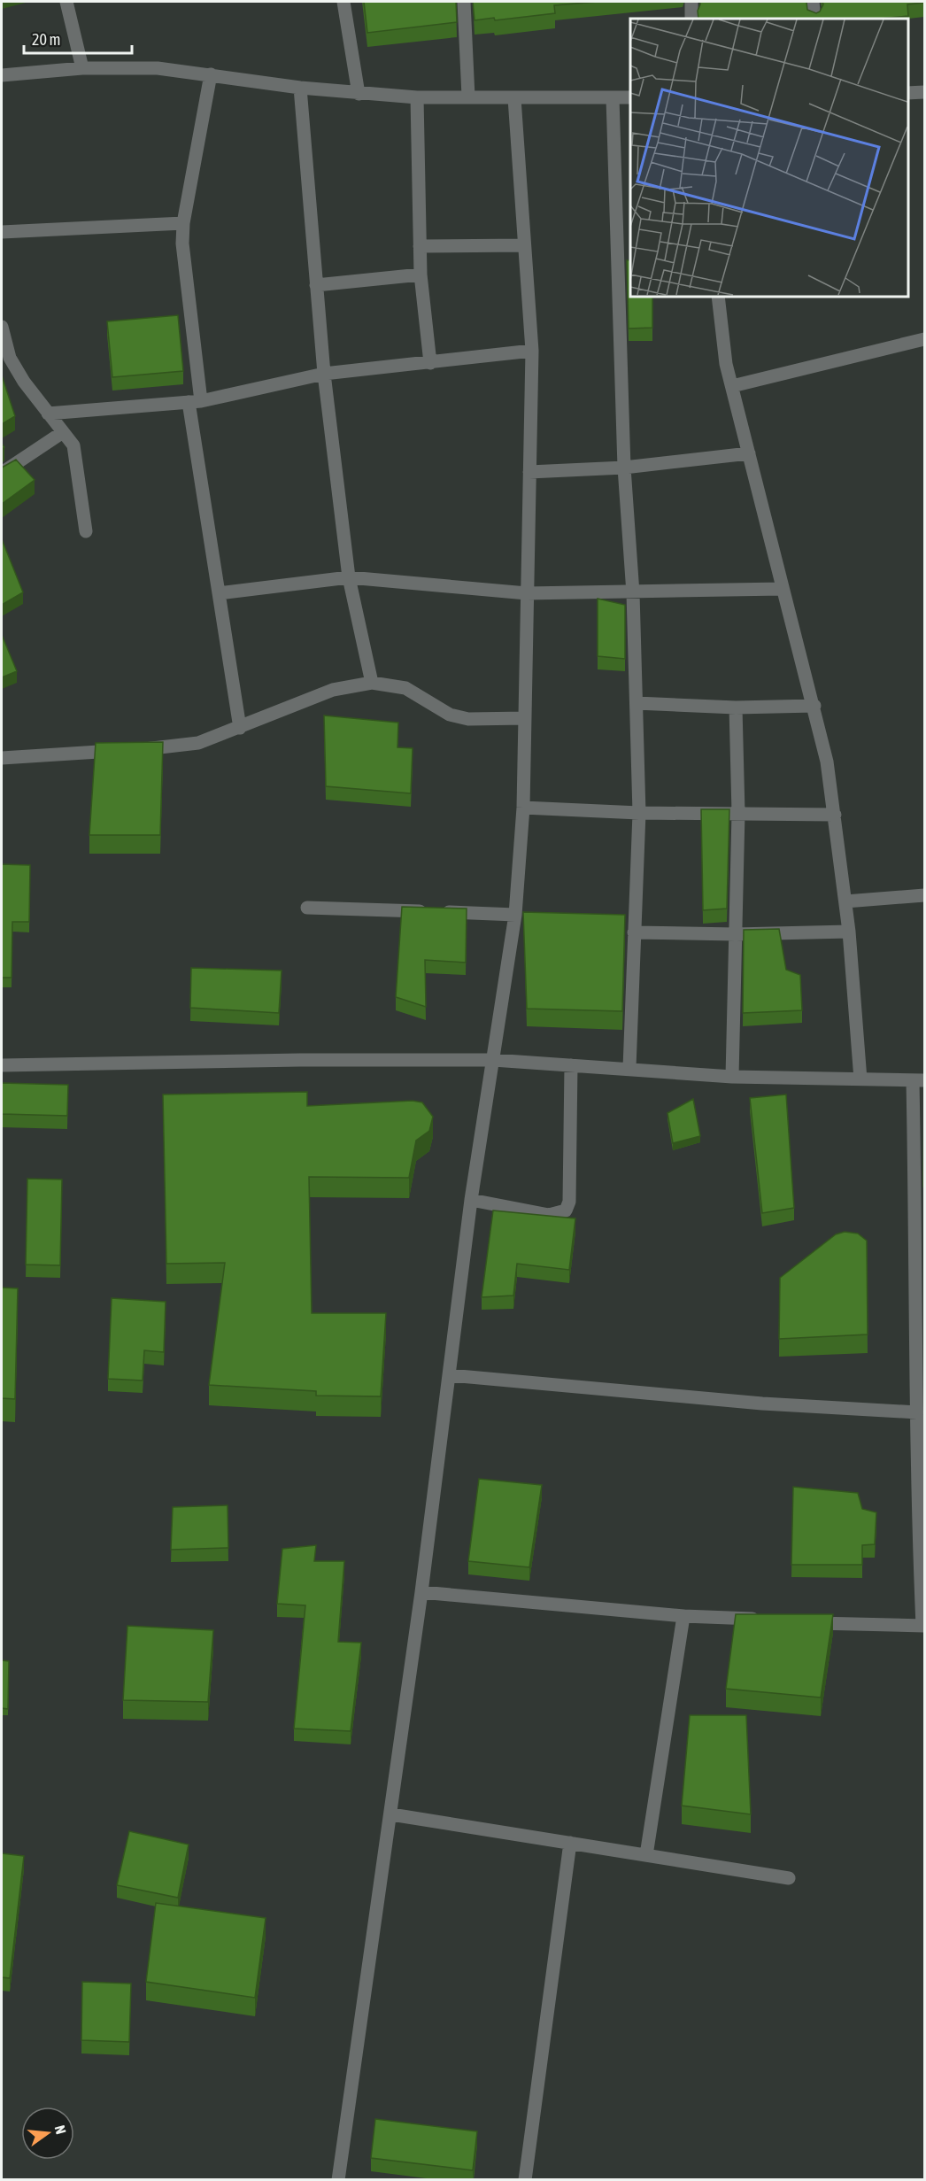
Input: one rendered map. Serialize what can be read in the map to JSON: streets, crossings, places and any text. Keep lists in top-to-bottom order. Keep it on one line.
{"scale_bar":"20 m","north":"right"}
